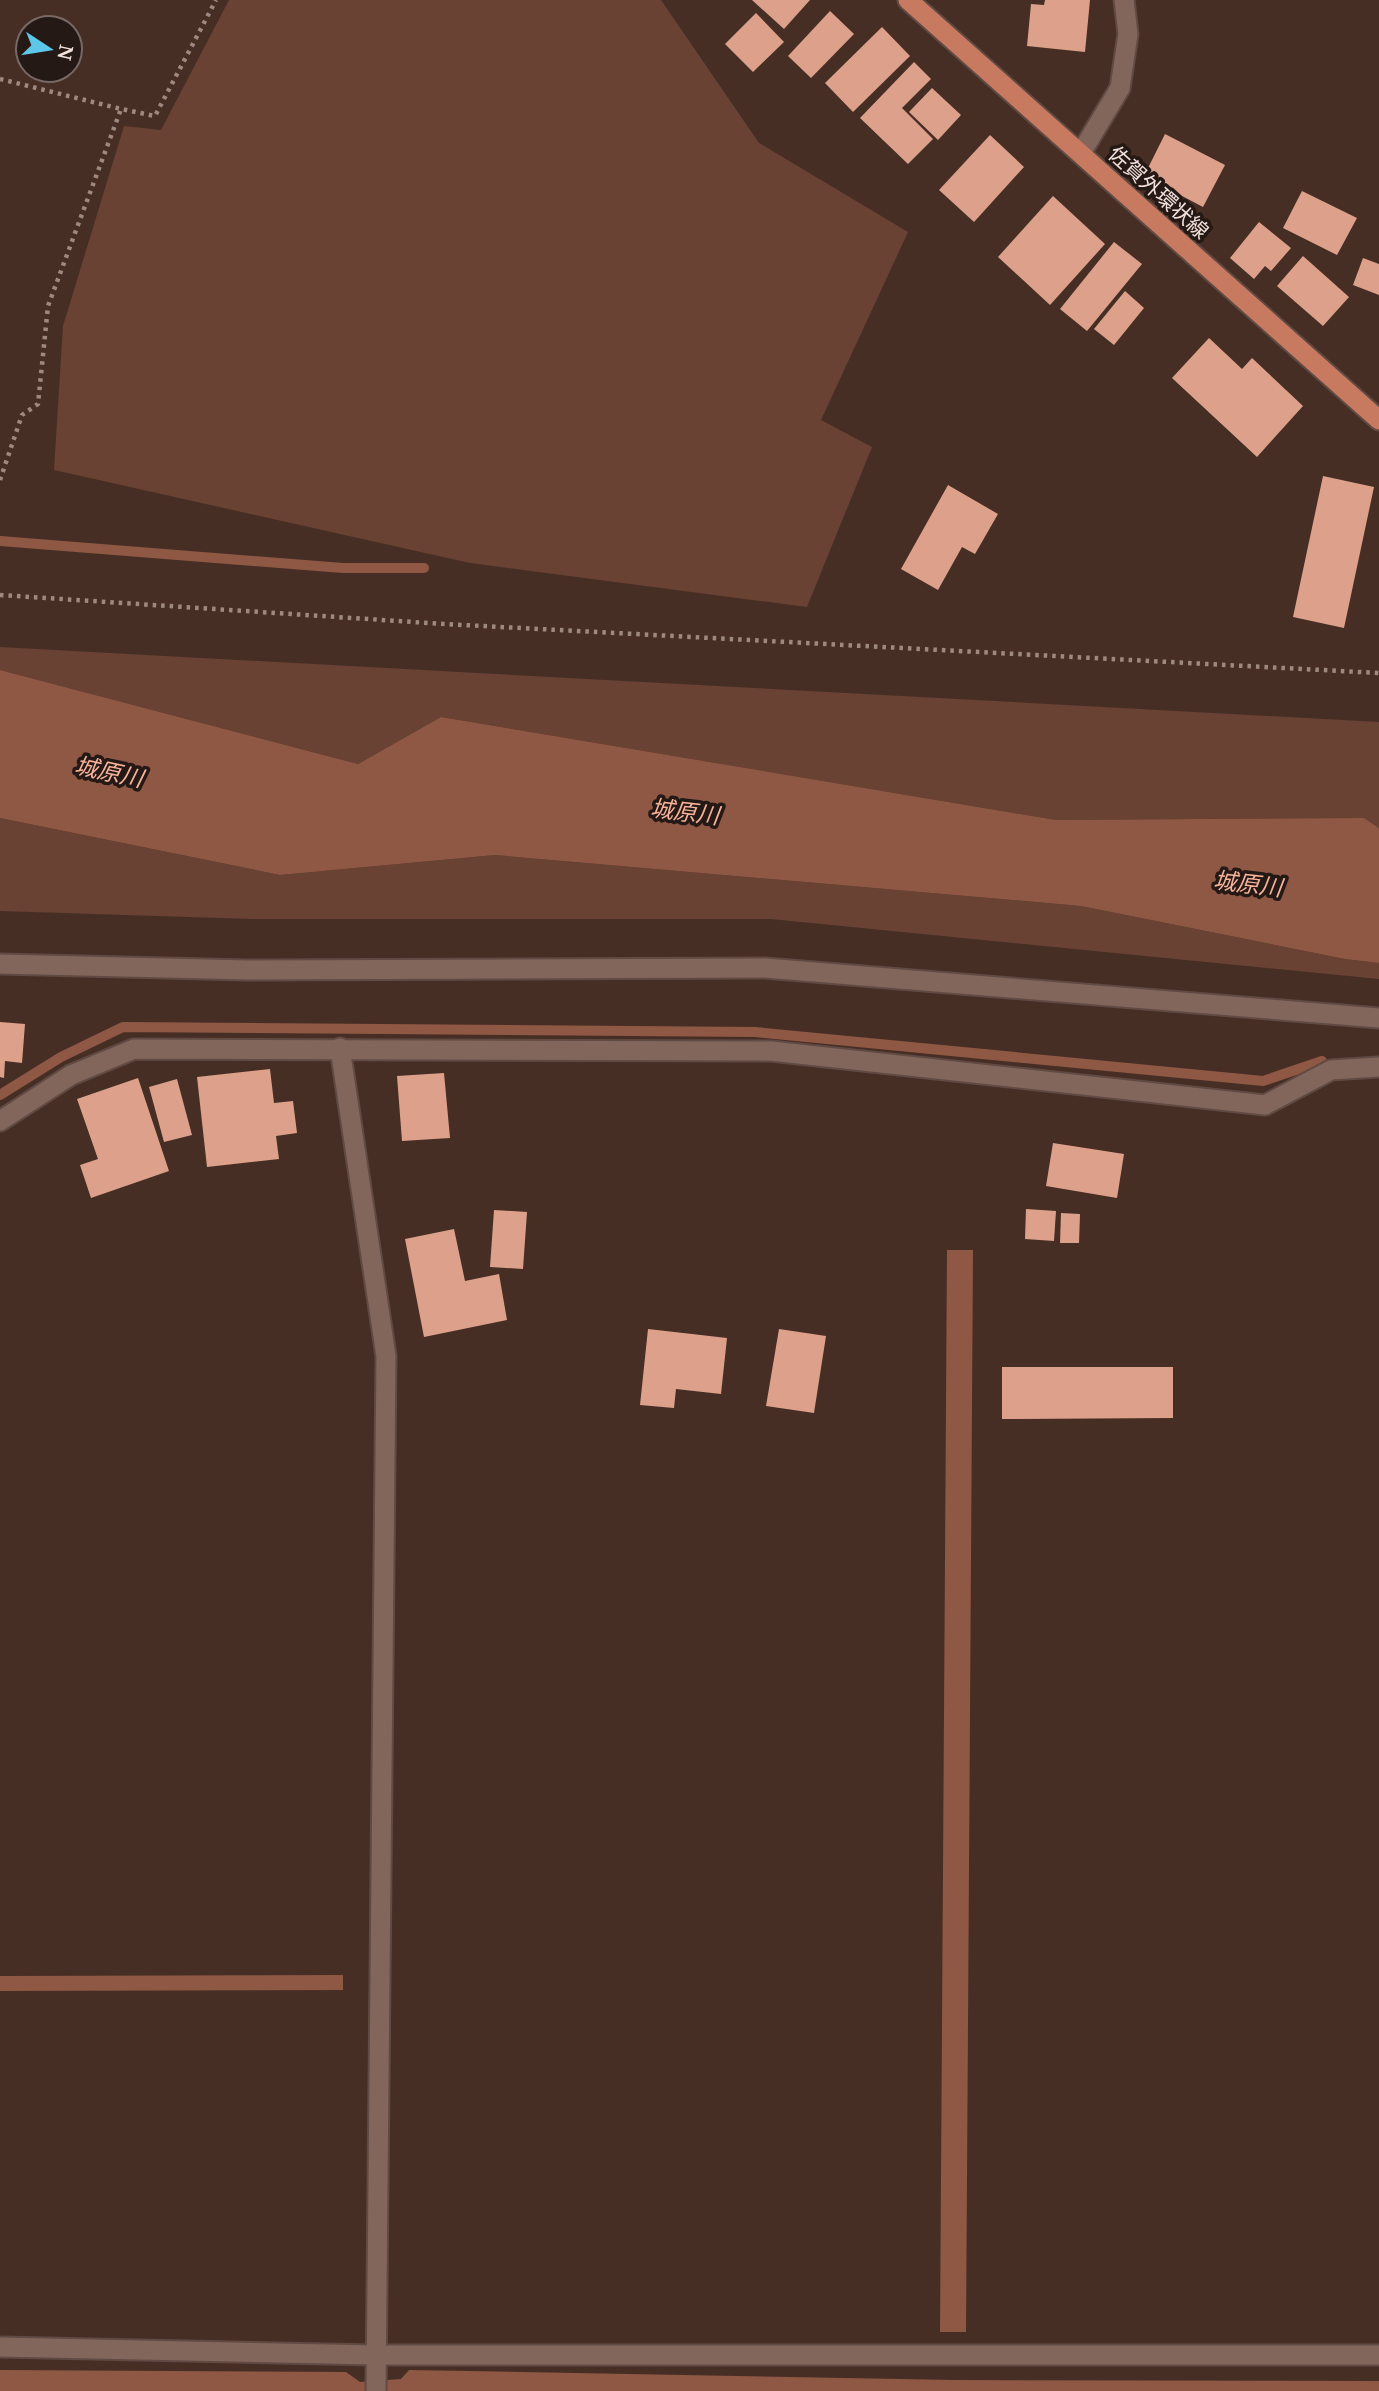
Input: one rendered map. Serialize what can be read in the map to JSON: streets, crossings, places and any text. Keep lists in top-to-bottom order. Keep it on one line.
{"streets":{"main road":["佐賀外環状線"]},"water":["城原川"],"north":"right"}
